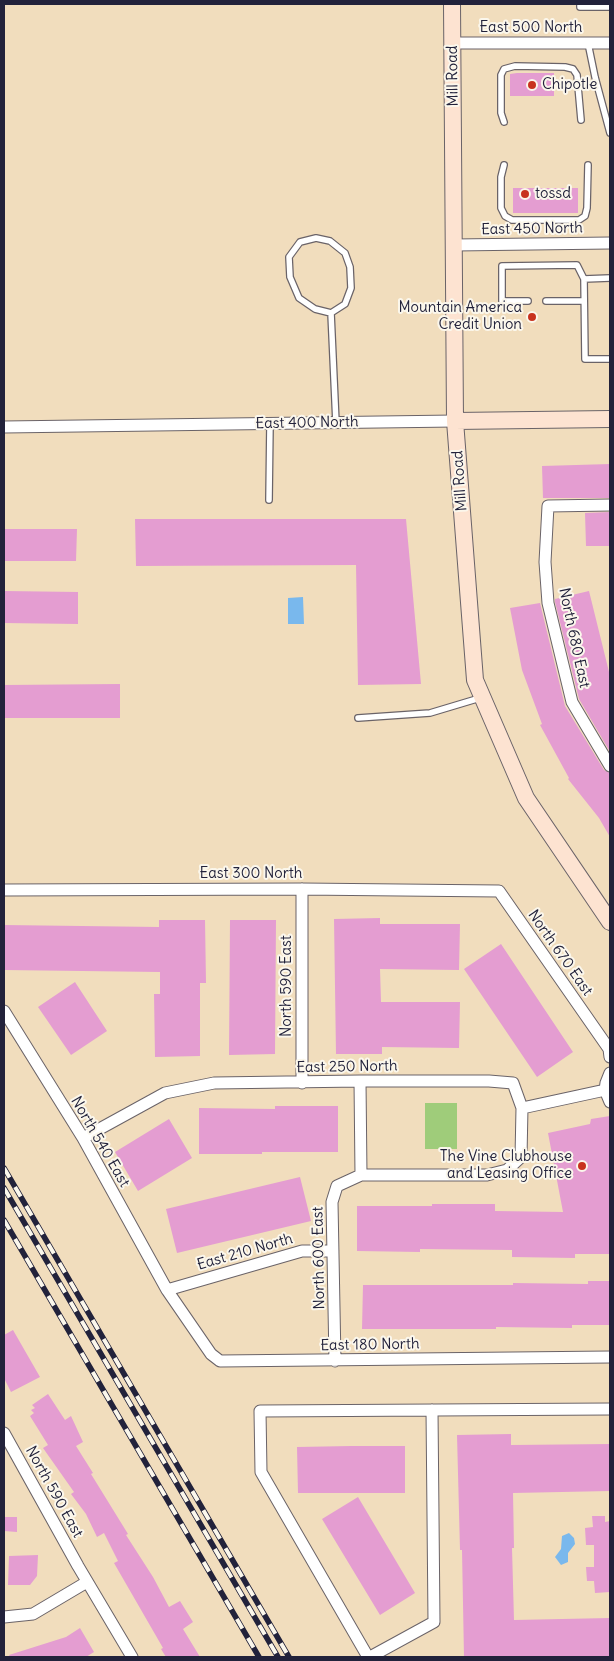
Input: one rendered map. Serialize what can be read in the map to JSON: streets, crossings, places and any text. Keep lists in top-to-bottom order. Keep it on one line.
{"streets":{"main road":["Mill Road","East 400 North"],"street":["East 500 North","East 450 North","North 680 East","East 300 North","North 670 East","North 590 East","East 250 North","North 540 East","East 210 North","North 600 East","East 180 North"]},"crossings":[["East 500 North","Mill Road"],["Mill Road","East 450 North"],["Mill Road","East 400 North"],["East 300 North","North 670 East"],["East 300 North","North 590 East"],["North 590 East","East 250 North"],["East 250 North","North 540 East"],["North 540 East","East 210 North"],["North 540 East","East 180 North"],["East 210 North","North 600 East"],["East 210 North","East 180 North"],["North 600 East","East 180 North"]],"places":["Chipotle","tossd","Mountain America Credit Union","The Vine Clubhouse and Leasing Office"]}
